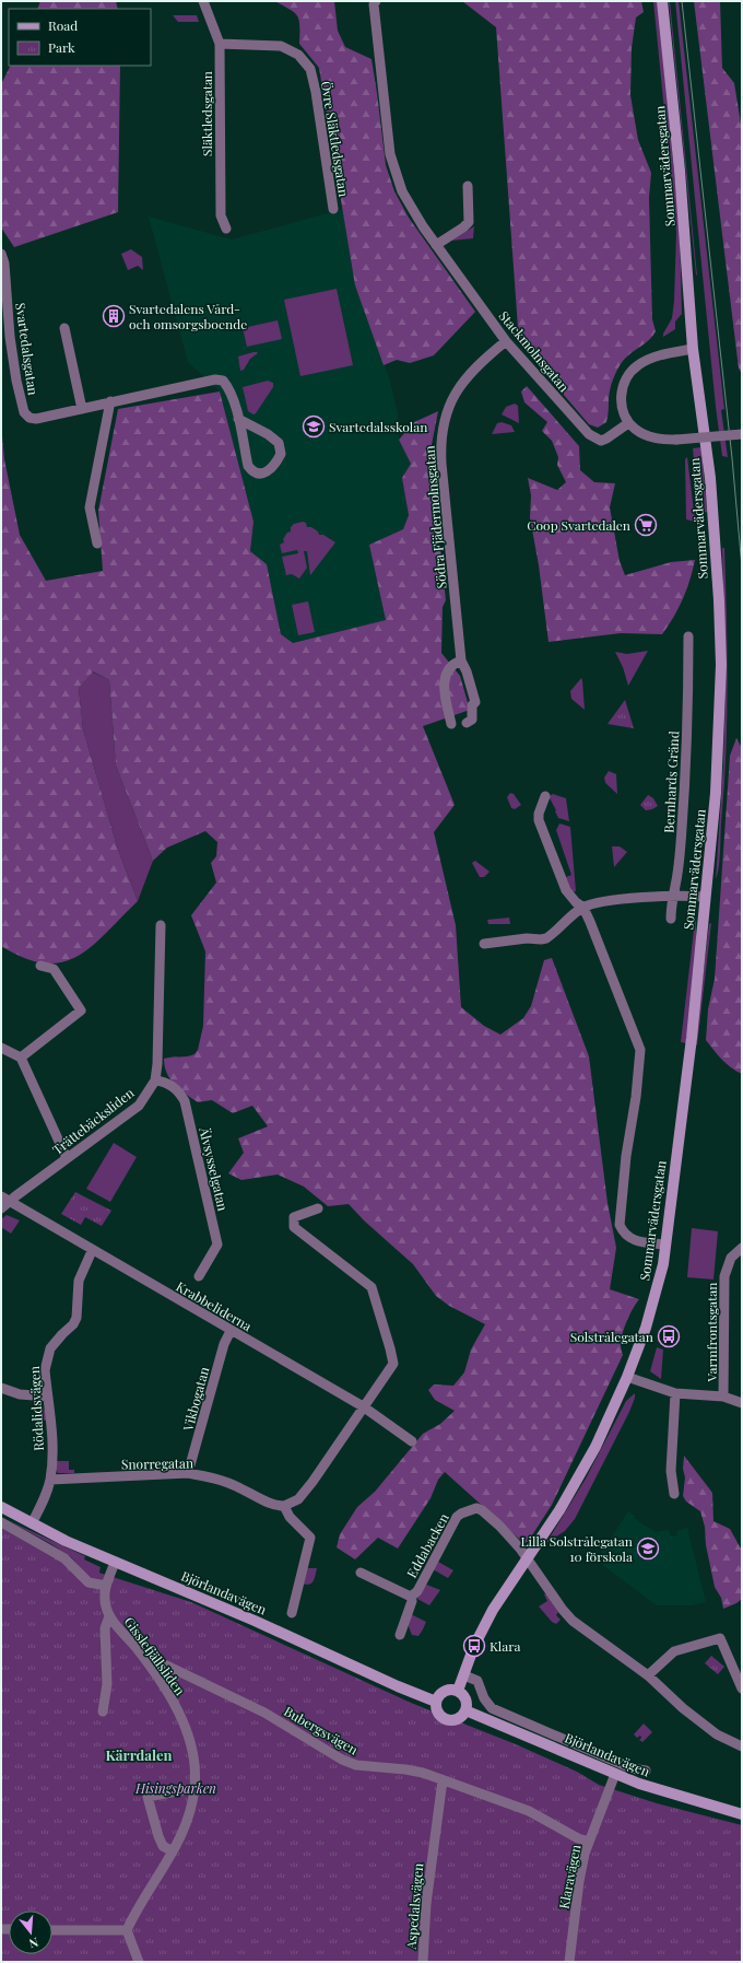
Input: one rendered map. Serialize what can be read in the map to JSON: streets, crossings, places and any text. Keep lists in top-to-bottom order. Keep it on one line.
{"streets":{"street":["Släktledsgatan","Övre Släktledsgatan","Sommarvädersgatan","Svartedalsgatan","Stackmolnsgatan","Södra Fjädermolnsgatan","Bernhards Gränd","Trättebäcksliden","Älvsysselgatan","Krabbeliderna","Varmfrontsgatan","Vikbogatan","Rödalidsvägen","Snorregatan","Eddabacken","Björlandavägen","Gisslefjällsliden","Bubergsvägen","Klaravägen","Aspedalsvägen"]},"crossings":[["Släktledsgatan","Övre Släktledsgatan"],["Sommarvädersgatan","Eddabacken"],["Sommarvädersgatan","Björlandavägen"],["Stackmolnsgatan","Södra Fjädermolnsgatan"],["Trättebäcksliden","Älvsysselgatan"],["Trättebäcksliden","Krabbeliderna"],["Krabbeliderna","Vikbogatan"],["Krabbeliderna","Rödalidsvägen"],["Vikbogatan","Snorregatan"],["Rödalidsvägen","Snorregatan"],["Rödalidsvägen","Björlandavägen"],["Björlandavägen","Gisslefjällsliden"],["Björlandavägen","Klaravägen"],["Gisslefjällsliden","Bubergsvägen"],["Bubergsvägen","Klaravägen"],["Bubergsvägen","Aspedalsvägen"]],"districts":["Kärrdalen"],"parks":["Hisingsparken"],"places":{"building":["Svartedalens Vård- och omsorgsboende"],"school or university":["Svartedalsskolan","Lilla Solstrålegatan 10 förskola"],"supermarket":["Coop Svartedalen"],"bus stop":["Solstrålegatan","Klara"]},"legend":["Road","Park"],"north":"bottom"}
